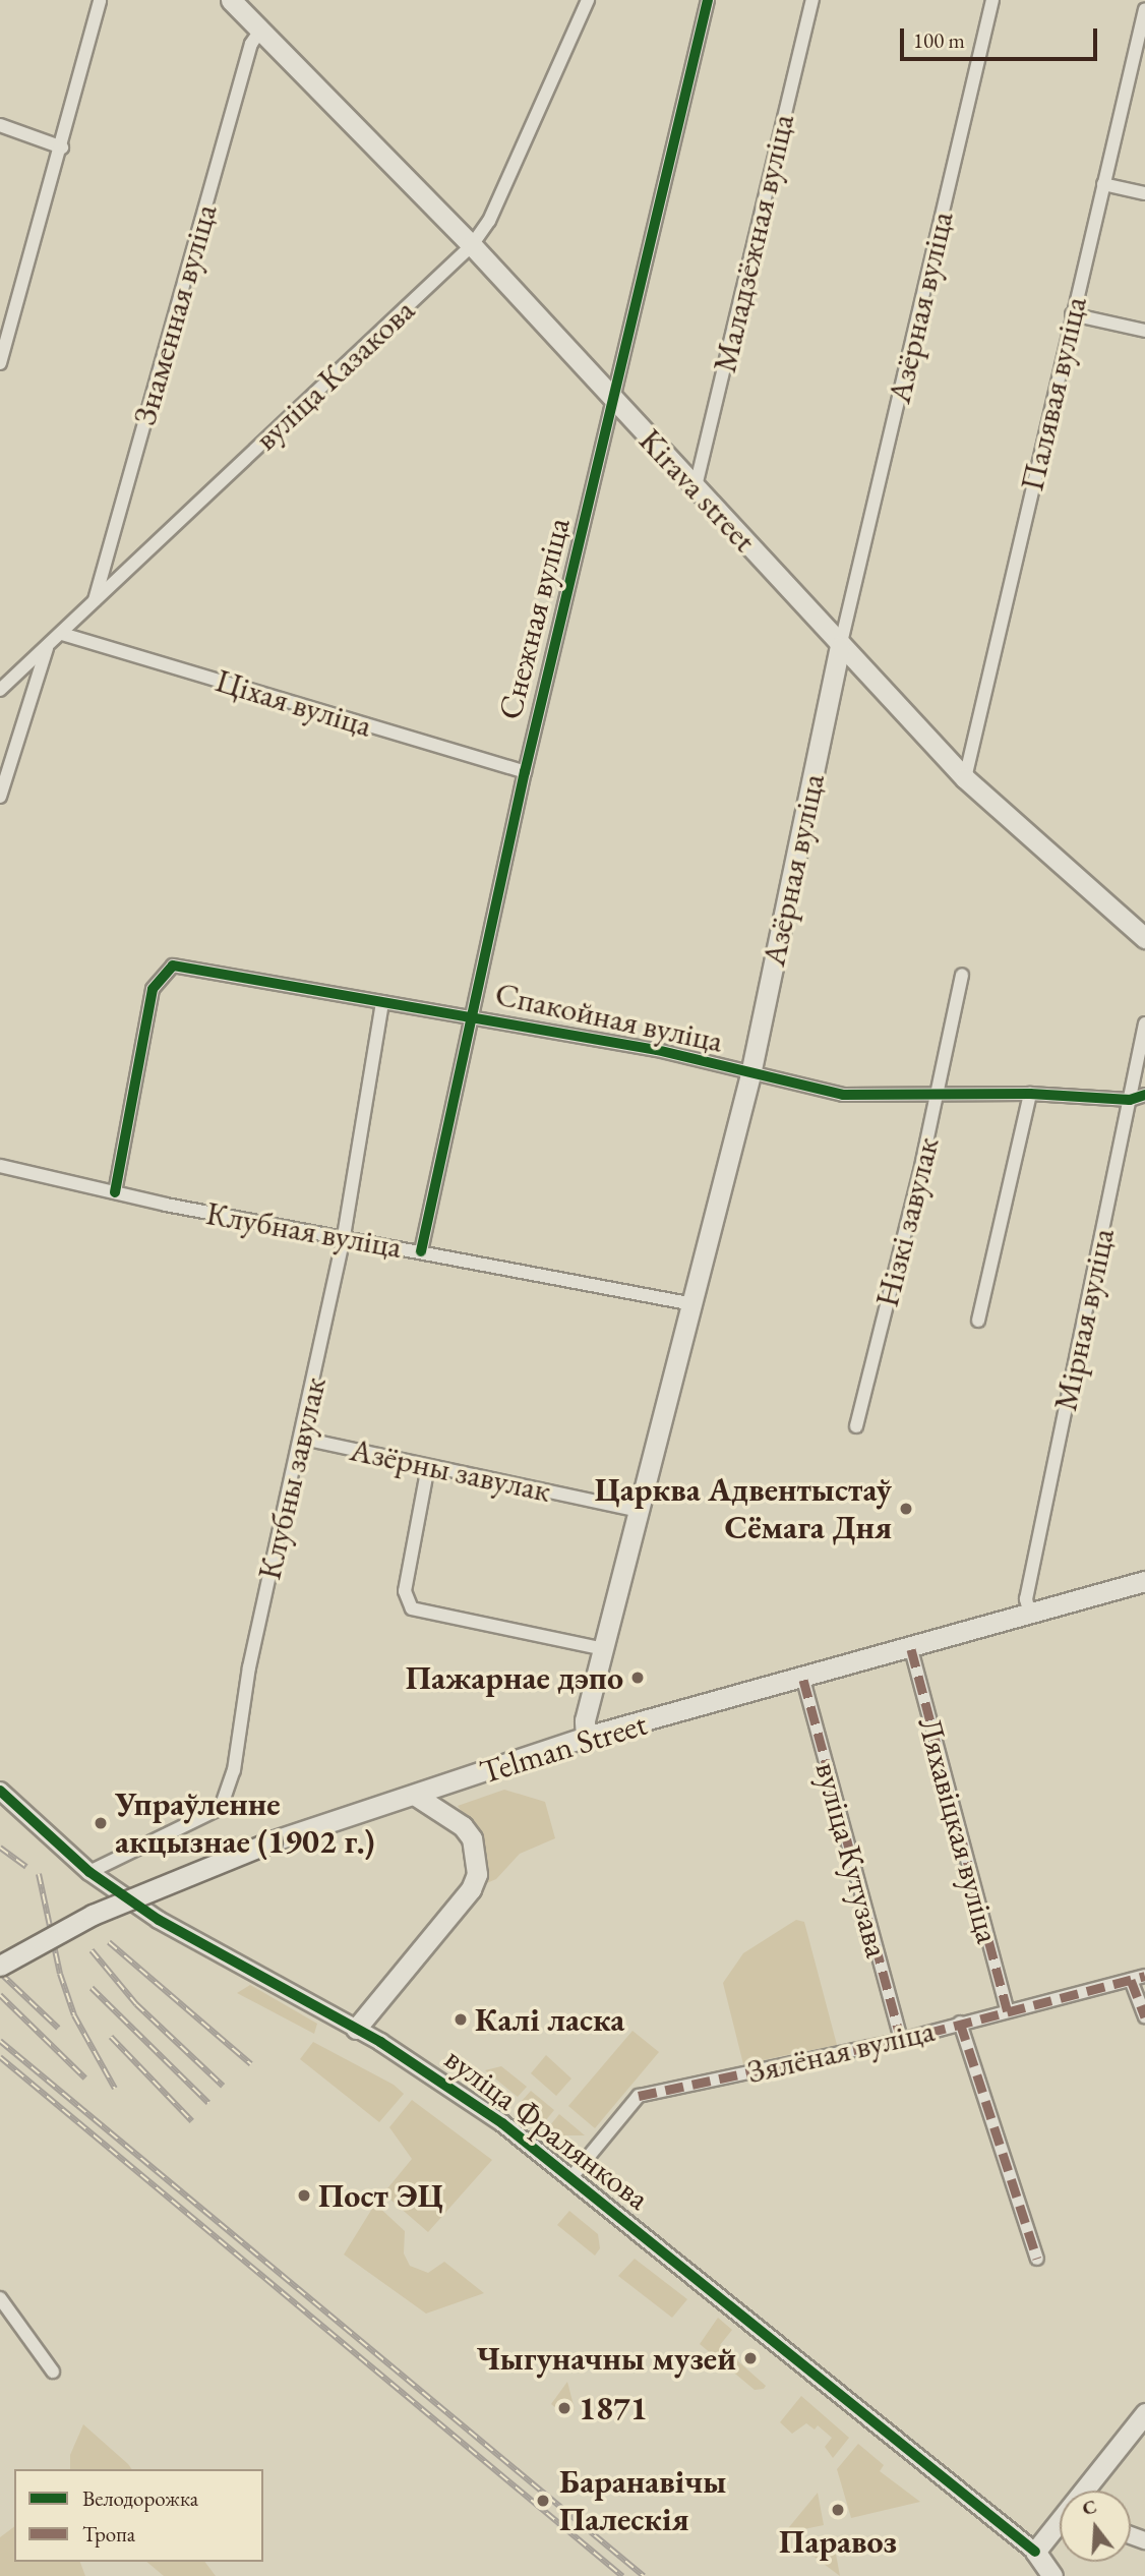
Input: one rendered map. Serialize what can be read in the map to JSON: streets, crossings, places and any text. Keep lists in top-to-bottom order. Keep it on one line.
{"streets":{"main road":["Азёрная вуліца","Kirava street","Telman Street","вуліца Фралянкова"],"street":["Маладзёжная вуліца","Знаменная вуліца","вуліца Казакова","Палявая вуліца","Снежная вуліца","Ціхая вуліца","Спакойная вуліца","Нізкі завулак","Клубная вуліца","Мірная вуліца","Азёрны завулак","Клубны завулак","Ляхавіцкая вуліца","вуліца Кутузава","Зялёная вуліца"]},"crossings":[["Маладзёжная вуліца","Kirava street"],["Азёрная вуліца","Kirava street"],["Азёрная вуліца","Спакойная вуліца"],["Азёрная вуліца","Клубная вуліца"],["Азёрная вуліца","Азёрны завулак"],["Азёрная вуліца","Telman Street"],["Знаменная вуліца","вуліца Казакова"],["Знаменная вуліца","Kirava street"],["вуліца Казакова","Kirava street"],["вуліца Казакова","Ціхая вуліца"],["Палявая вуліца","Kirava street"],["Kirava street","Снежная вуліца"],["Снежная вуліца","Ціхая вуліца"],["Снежная вуліца","Спакойная вуліца"],["Снежная вуліца","Клубная вуліца"],["Спакойная вуліца","Нізкі завулак"],["Спакойная вуліца","Клубная вуліца"],["Спакойная вуліца","Мірная вуліца"],["Спакойная вуліца","Клубны завулак"],["Клубная вуліца","Клубны завулак"],["Мірная вуліца","Telman Street"],["Азёрны завулак","Клубны завулак"],["Клубны завулак","вуліца Фралянкова"],["Telman Street","Ляхавіцкая вуліца"],["Telman Street","вуліца Кутузава"],["Ляхавіцкая вуліца","Зялёная вуліца"],["вуліца Кутузава","Зялёная вуліца"],["Зялёная вуліца","вуліца Фралянкова"]],"places":["Царква Адвентыстаў Сёмага Дня","Пажарнае дэпо","Упраўленне акцызнае (1902 г.)","Калі ласка","Пост ЭЦ","Чыгуначны музей","1871","Баранавічы Палескія","Паравоз"],"legend":["Велодорожка","Тропа"],"scale_bar":"100 m","north":"top"}
